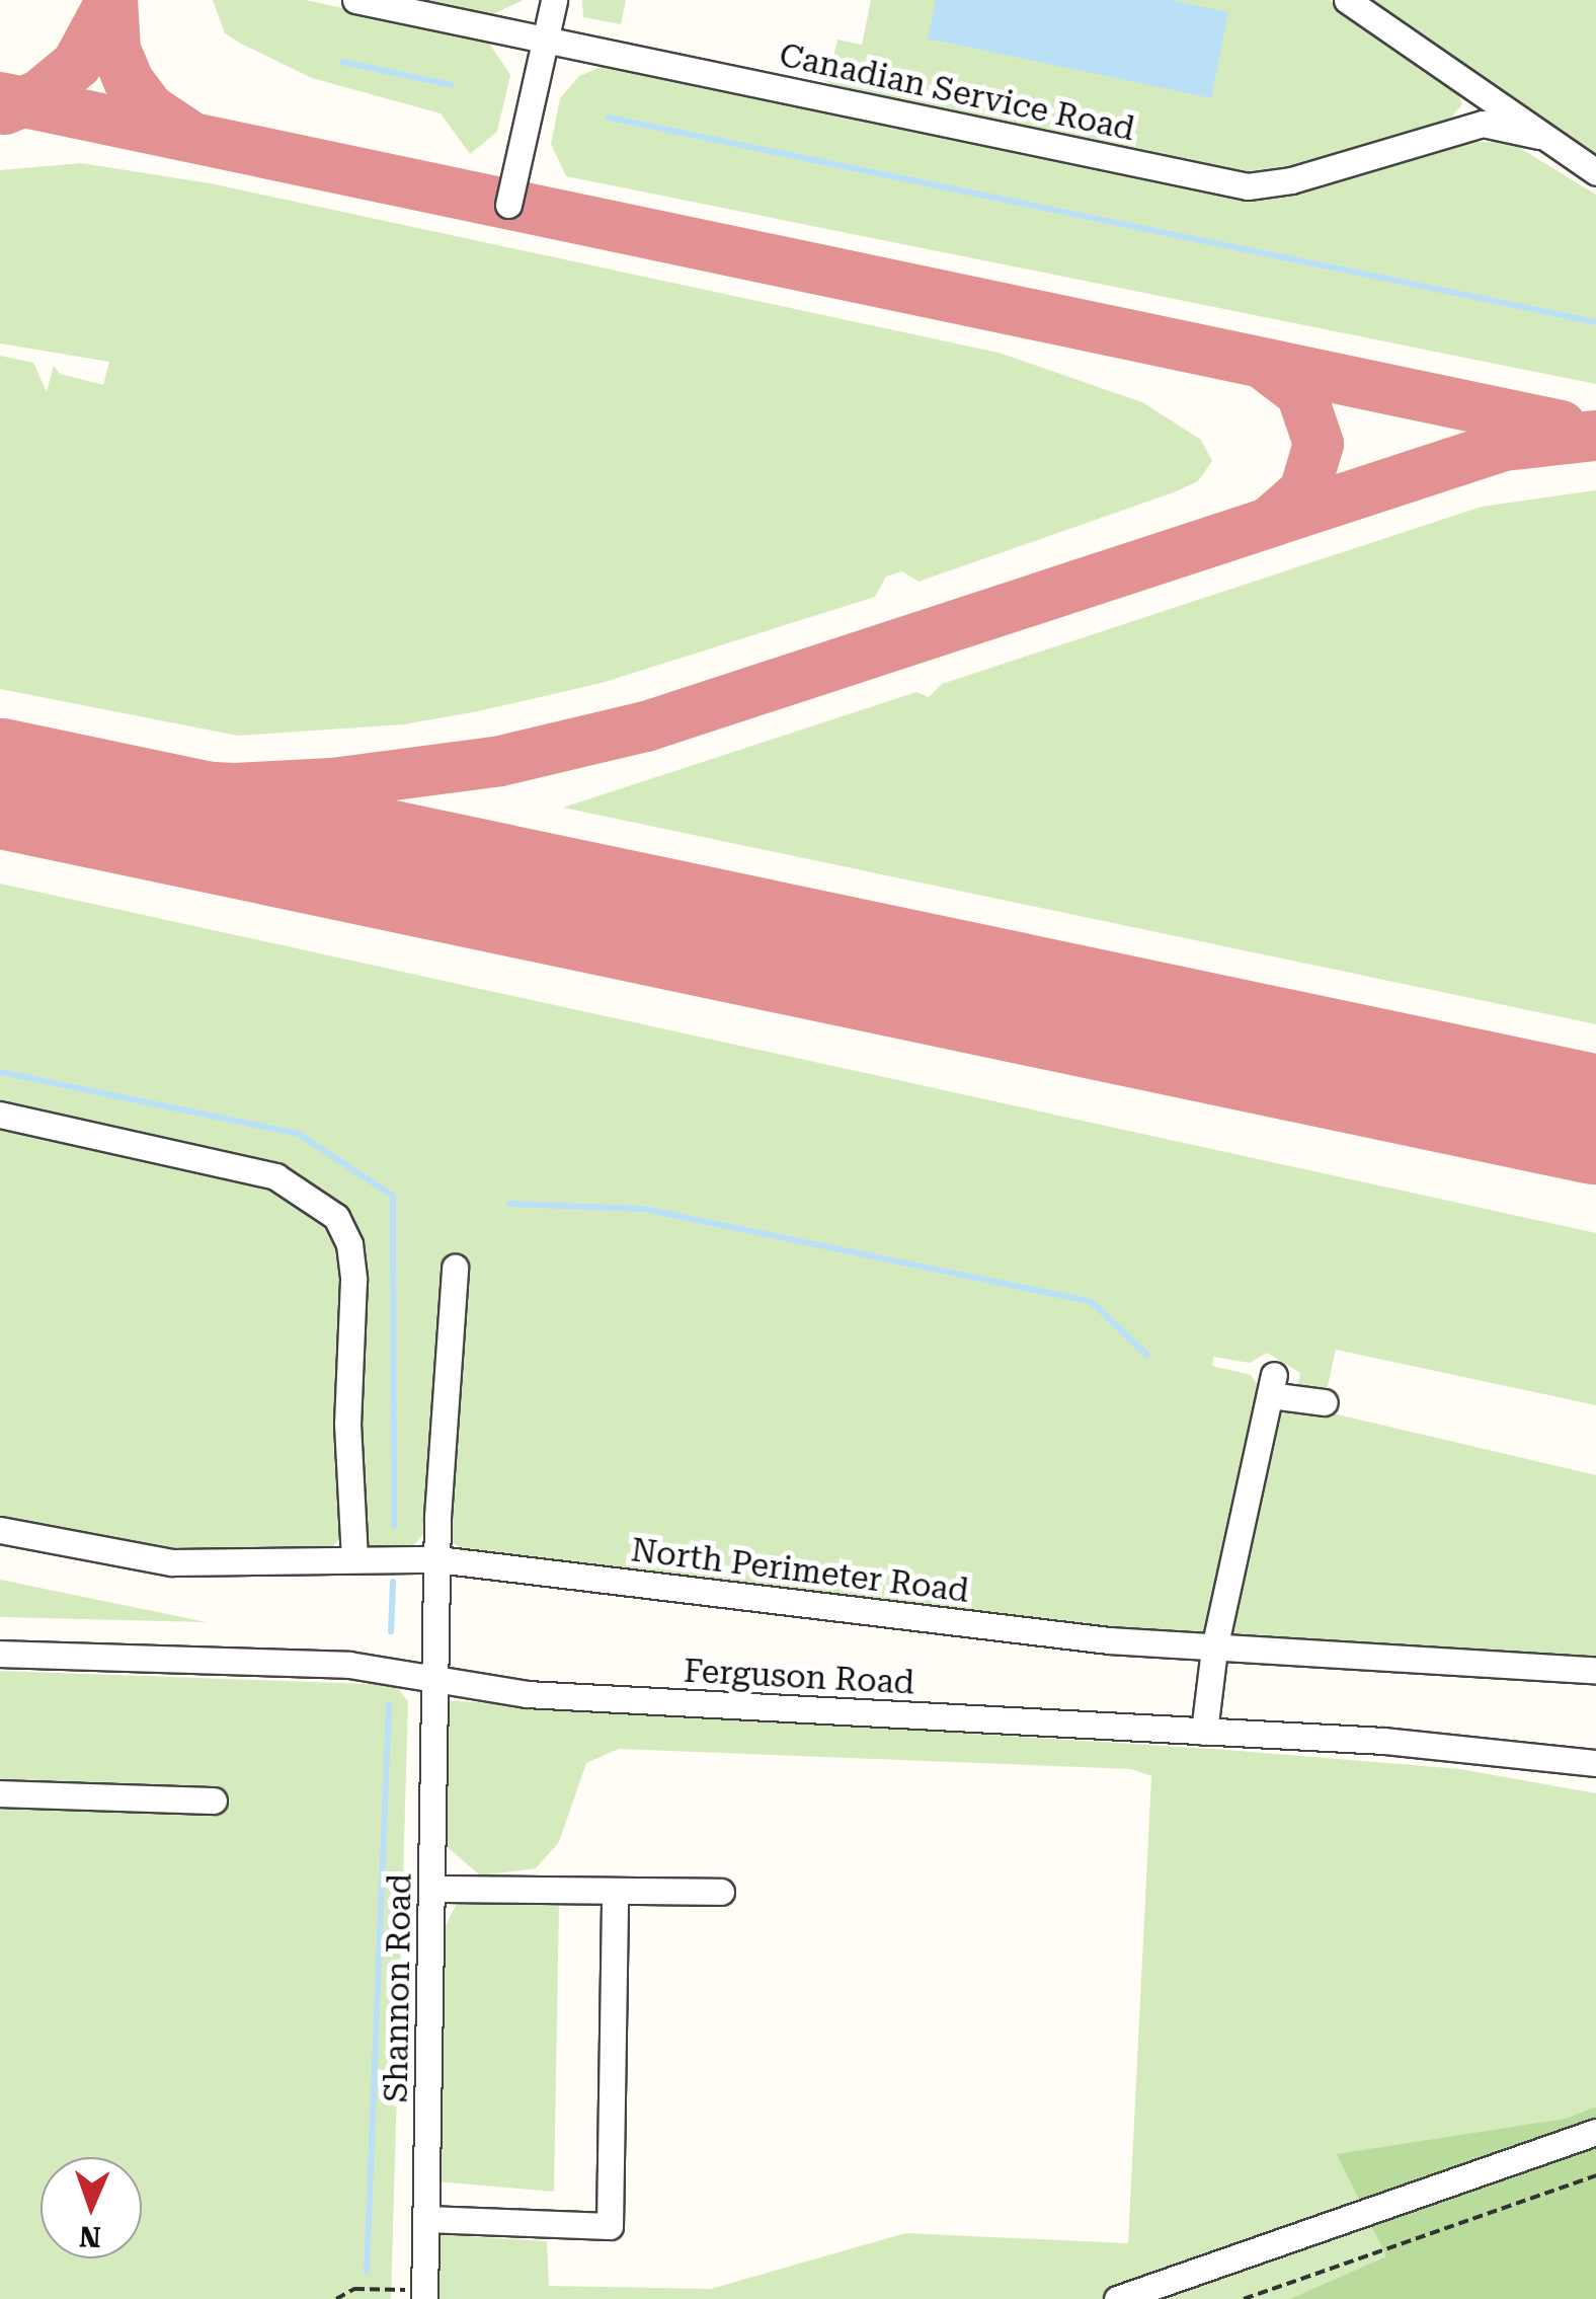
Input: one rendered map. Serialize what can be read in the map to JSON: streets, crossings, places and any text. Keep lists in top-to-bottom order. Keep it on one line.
{"streets":{"street":["Canadian Service Road","North Perimeter Road","Ferguson Road","Shannon Road"]},"crossings":[["North Perimeter Road","Shannon Road"],["Ferguson Road","Shannon Road"]],"north":"bottom"}
